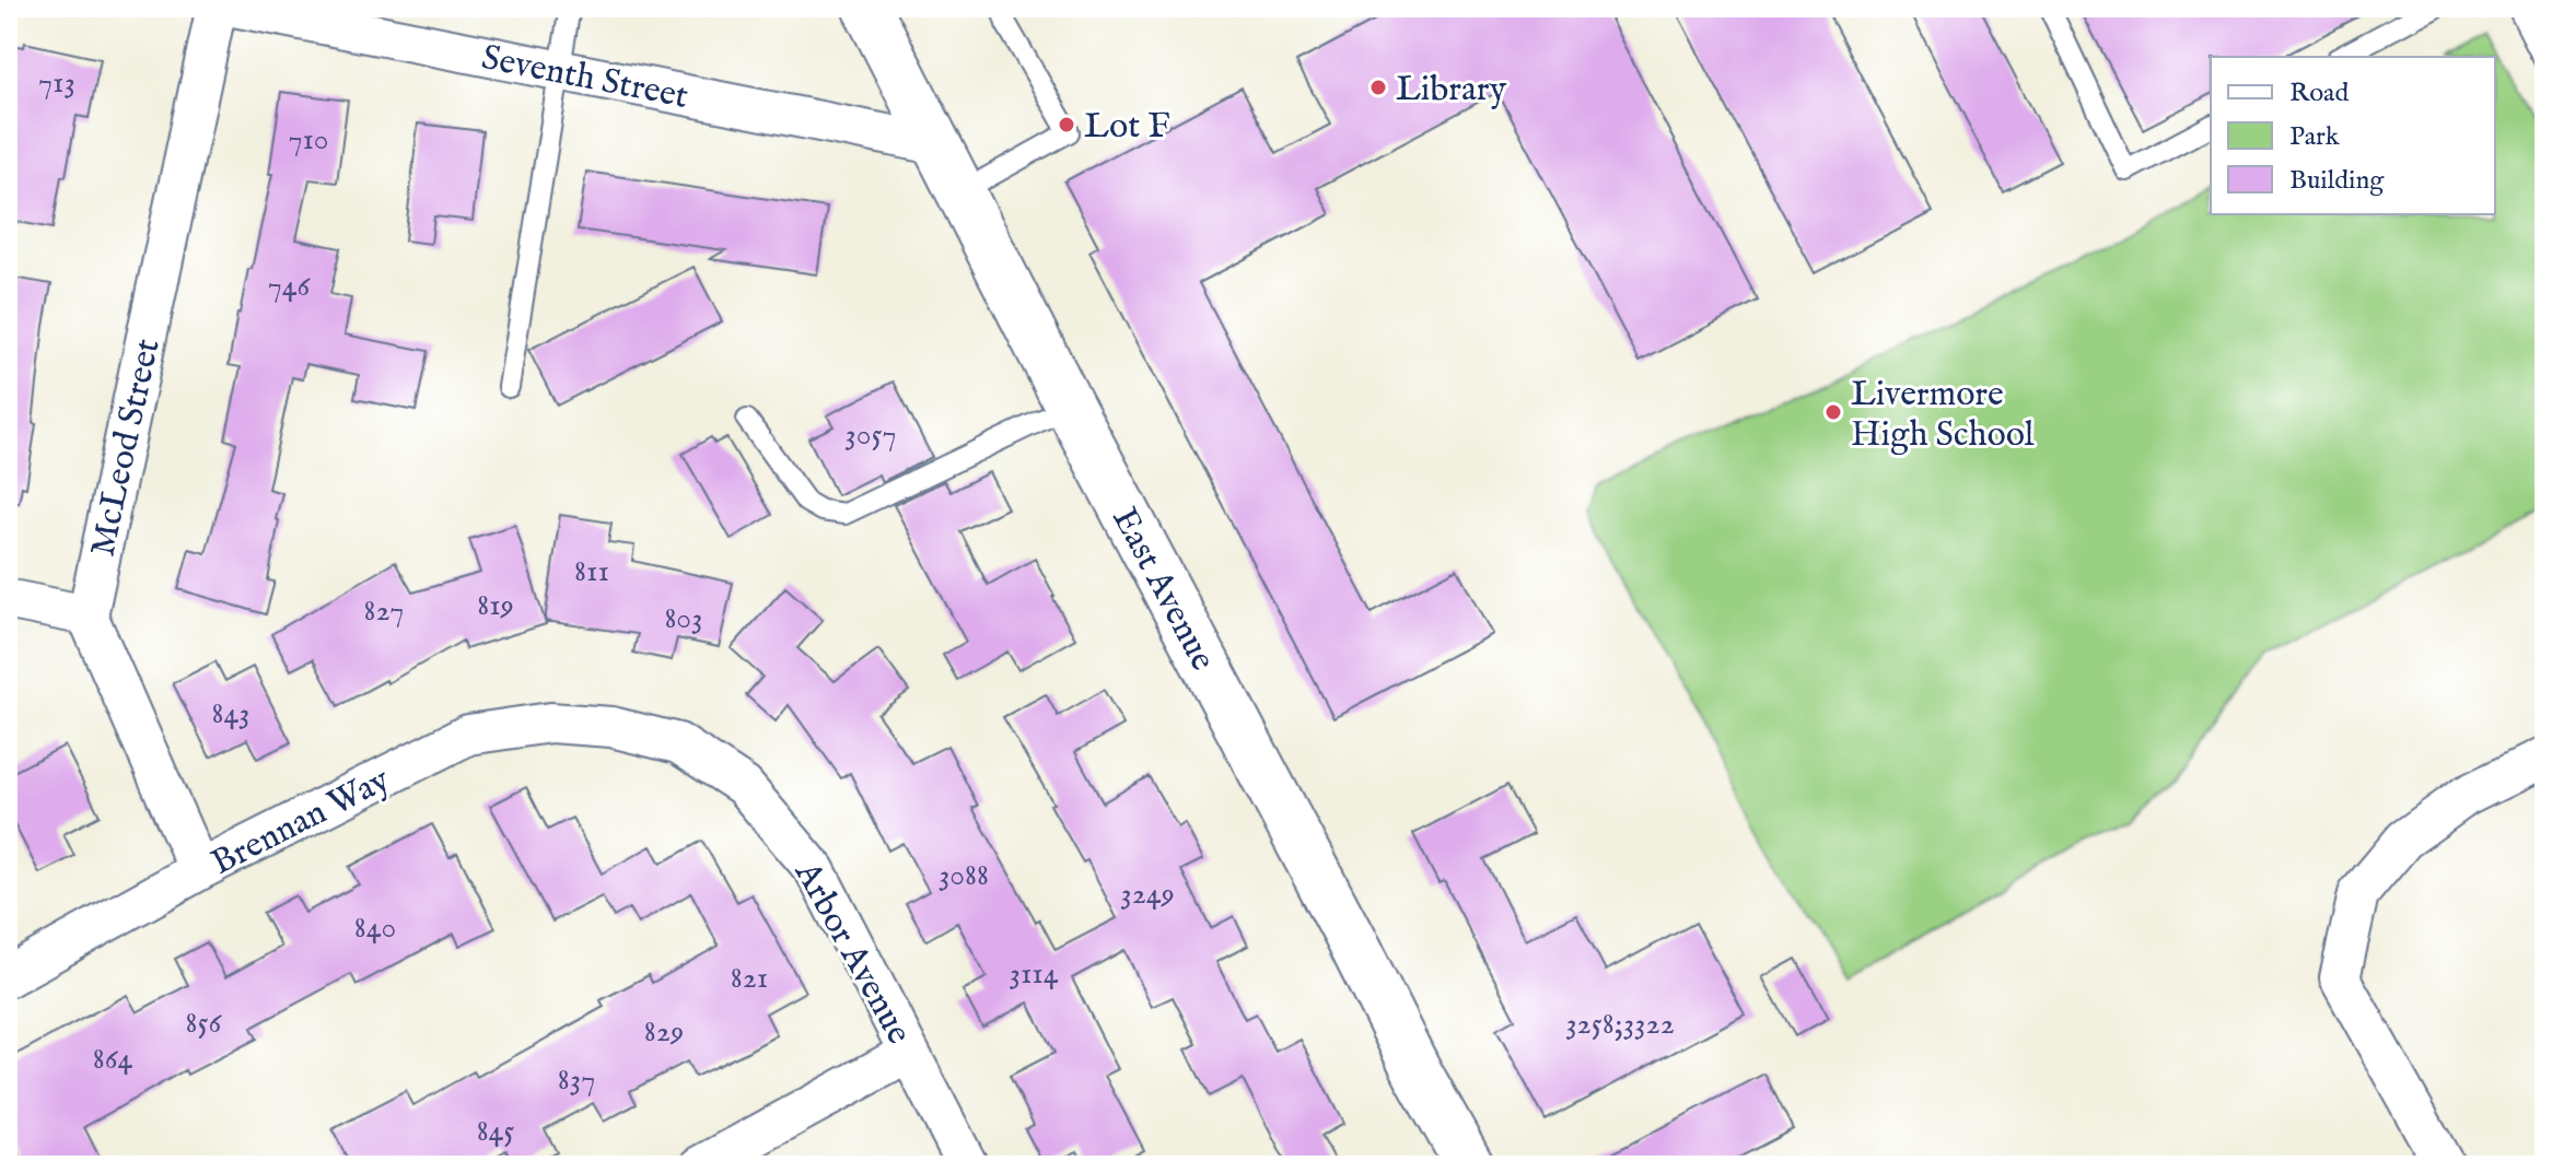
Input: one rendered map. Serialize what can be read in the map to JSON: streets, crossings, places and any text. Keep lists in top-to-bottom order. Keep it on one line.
{"streets":{"main road":["East Avenue"],"street":["Seventh Street","McLeod Street","Brennan Way","Arbor Avenue"]},"crossings":[["Seventh Street","East Avenue"],["Brennan Way","Arbor Avenue"]],"places":["Library","Lot F","Livermore High School"],"house_numbers":["713","710","746","3057","811","819","827","803","843","3088","3249","840","3114","821","856","3258;3322","829","864","837","845"],"legend":["Road","Park","Building"]}
